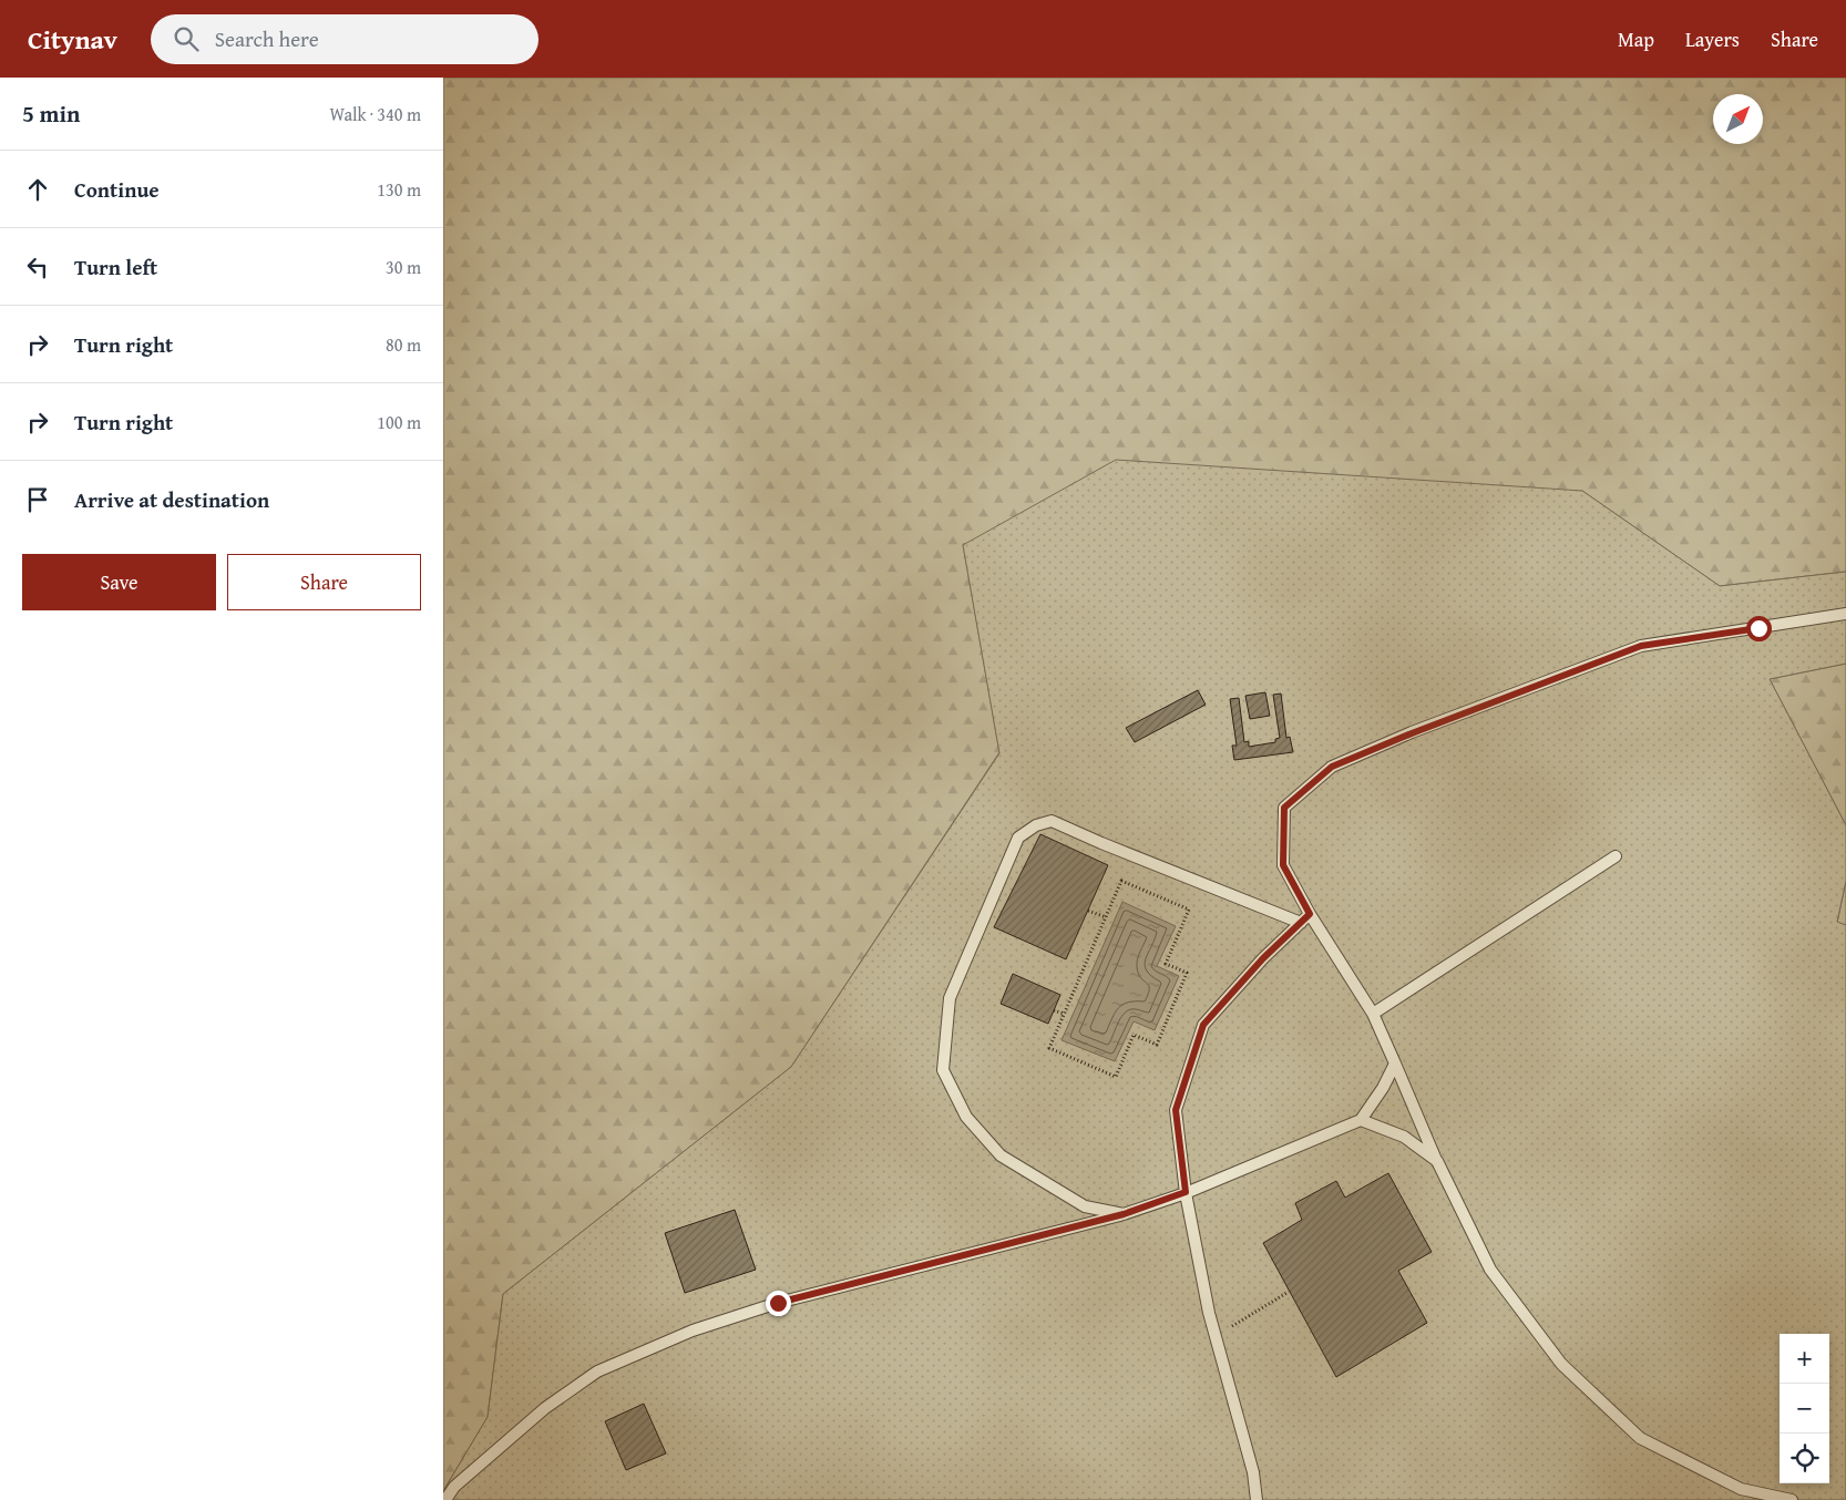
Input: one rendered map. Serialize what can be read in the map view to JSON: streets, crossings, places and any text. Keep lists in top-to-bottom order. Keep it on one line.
{"north":"top right","page":{"header":"Citynav","search":"Search here","nav":["Map","Layers","Share"],"heading":["5 min","Walk · 340 m"],"list":[["Continue","130 m"],["Turn left","30 m"],["Turn right","80 m"],["Turn right","100 m"],"Arrive at destination"],"buttons":["Save","Share"],"map_buttons":["+","−"]}}
